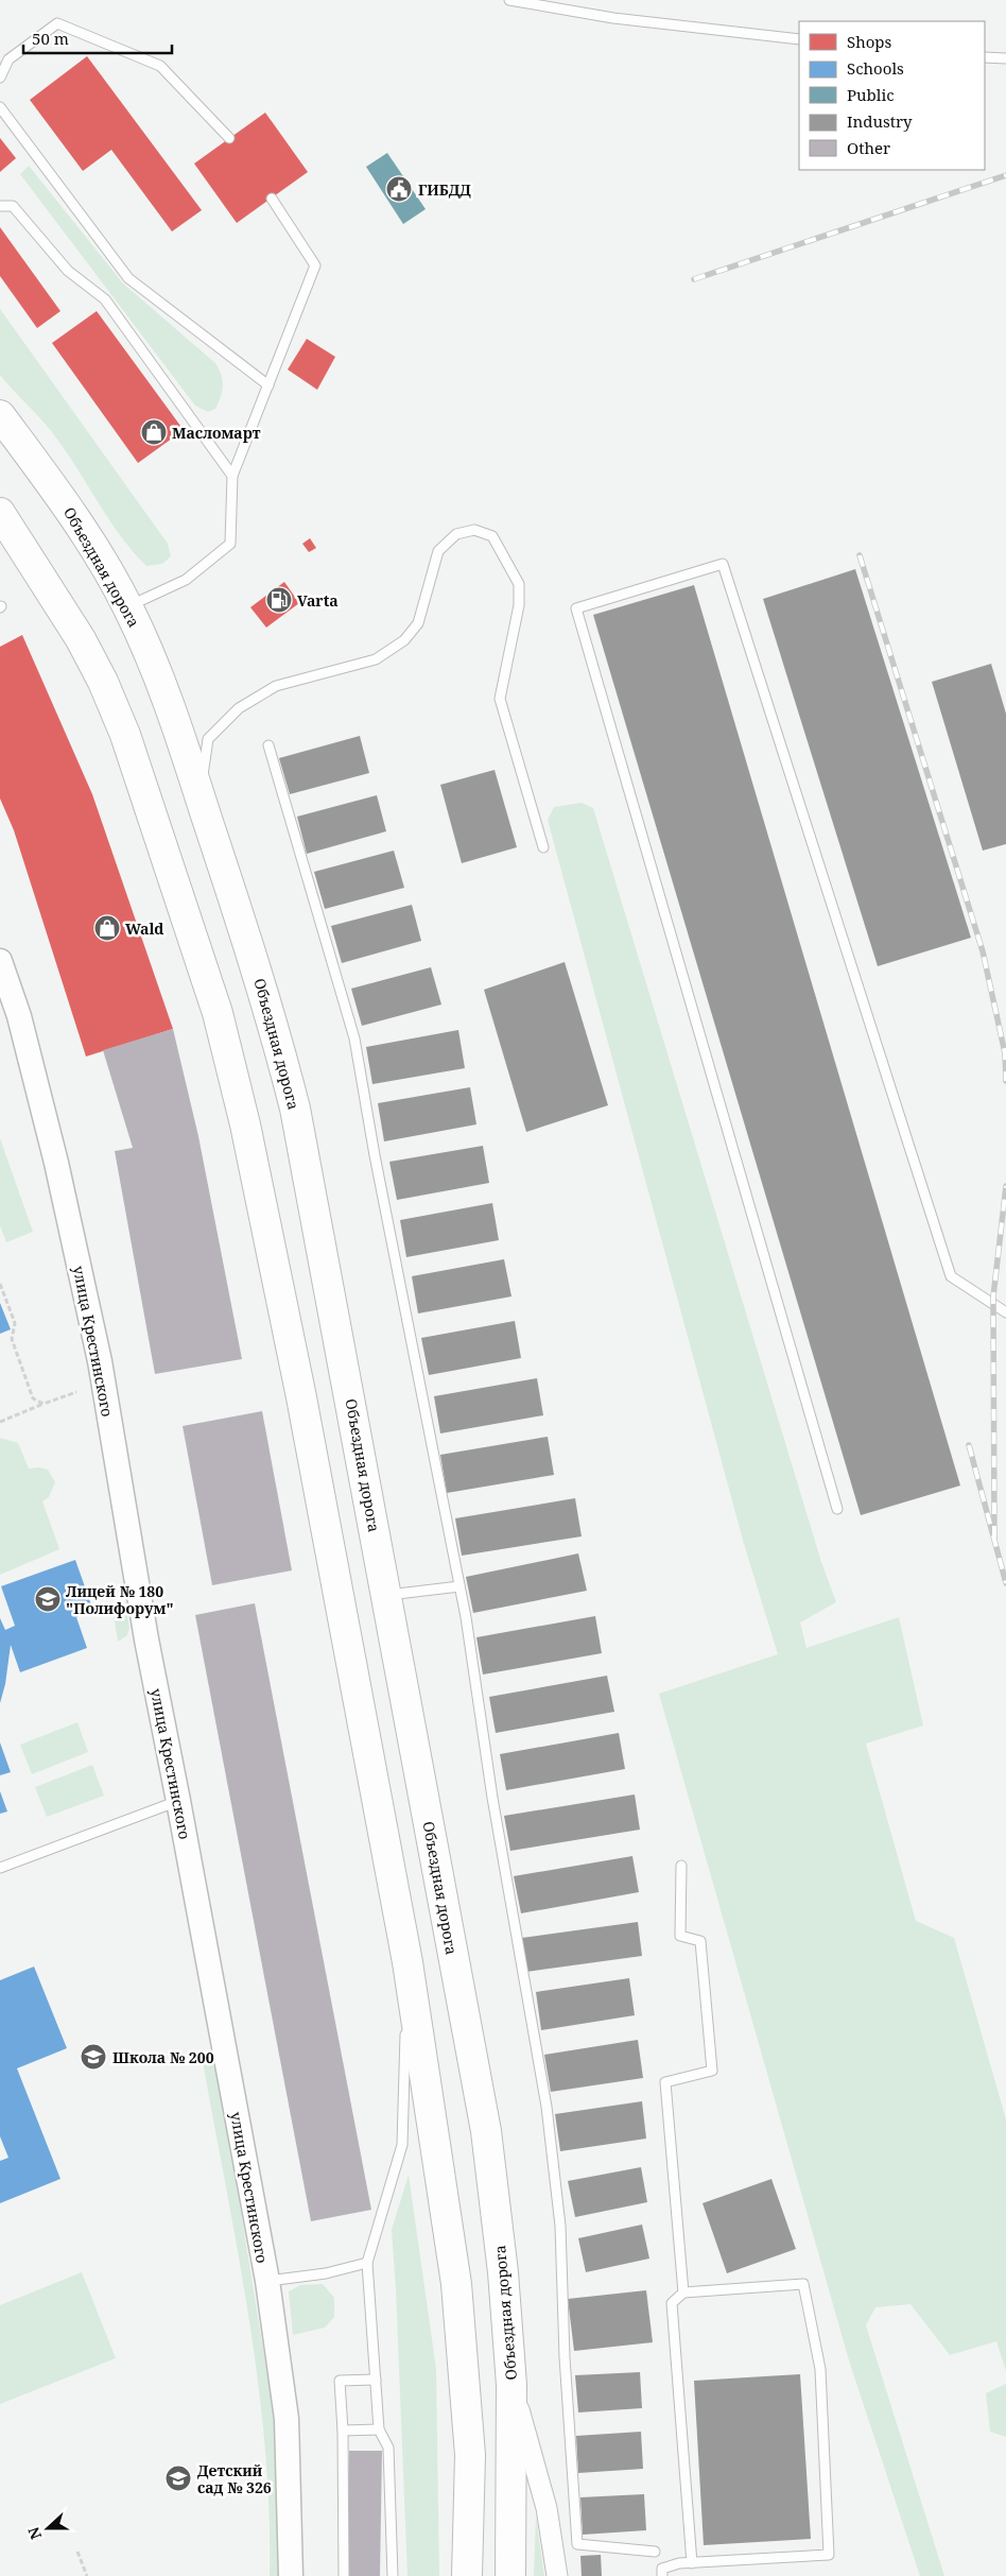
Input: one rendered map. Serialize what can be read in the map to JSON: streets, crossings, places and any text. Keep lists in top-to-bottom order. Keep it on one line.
{"streets":{"main road":["Объездная дорога"],"street":["улица Крестинского"]},"places":{"public building":["ГИБДД"],"shop":["Масломарт","Wald"],"fuel station":["Varta"],"school or university":["Лицей № 180 \"Полифорум\"","Школа № 200","Детский сад № 326"]},"legend":["Shops","Schools","Public","Industry","Other"],"scale_bar":"50 m","north":"left"}
